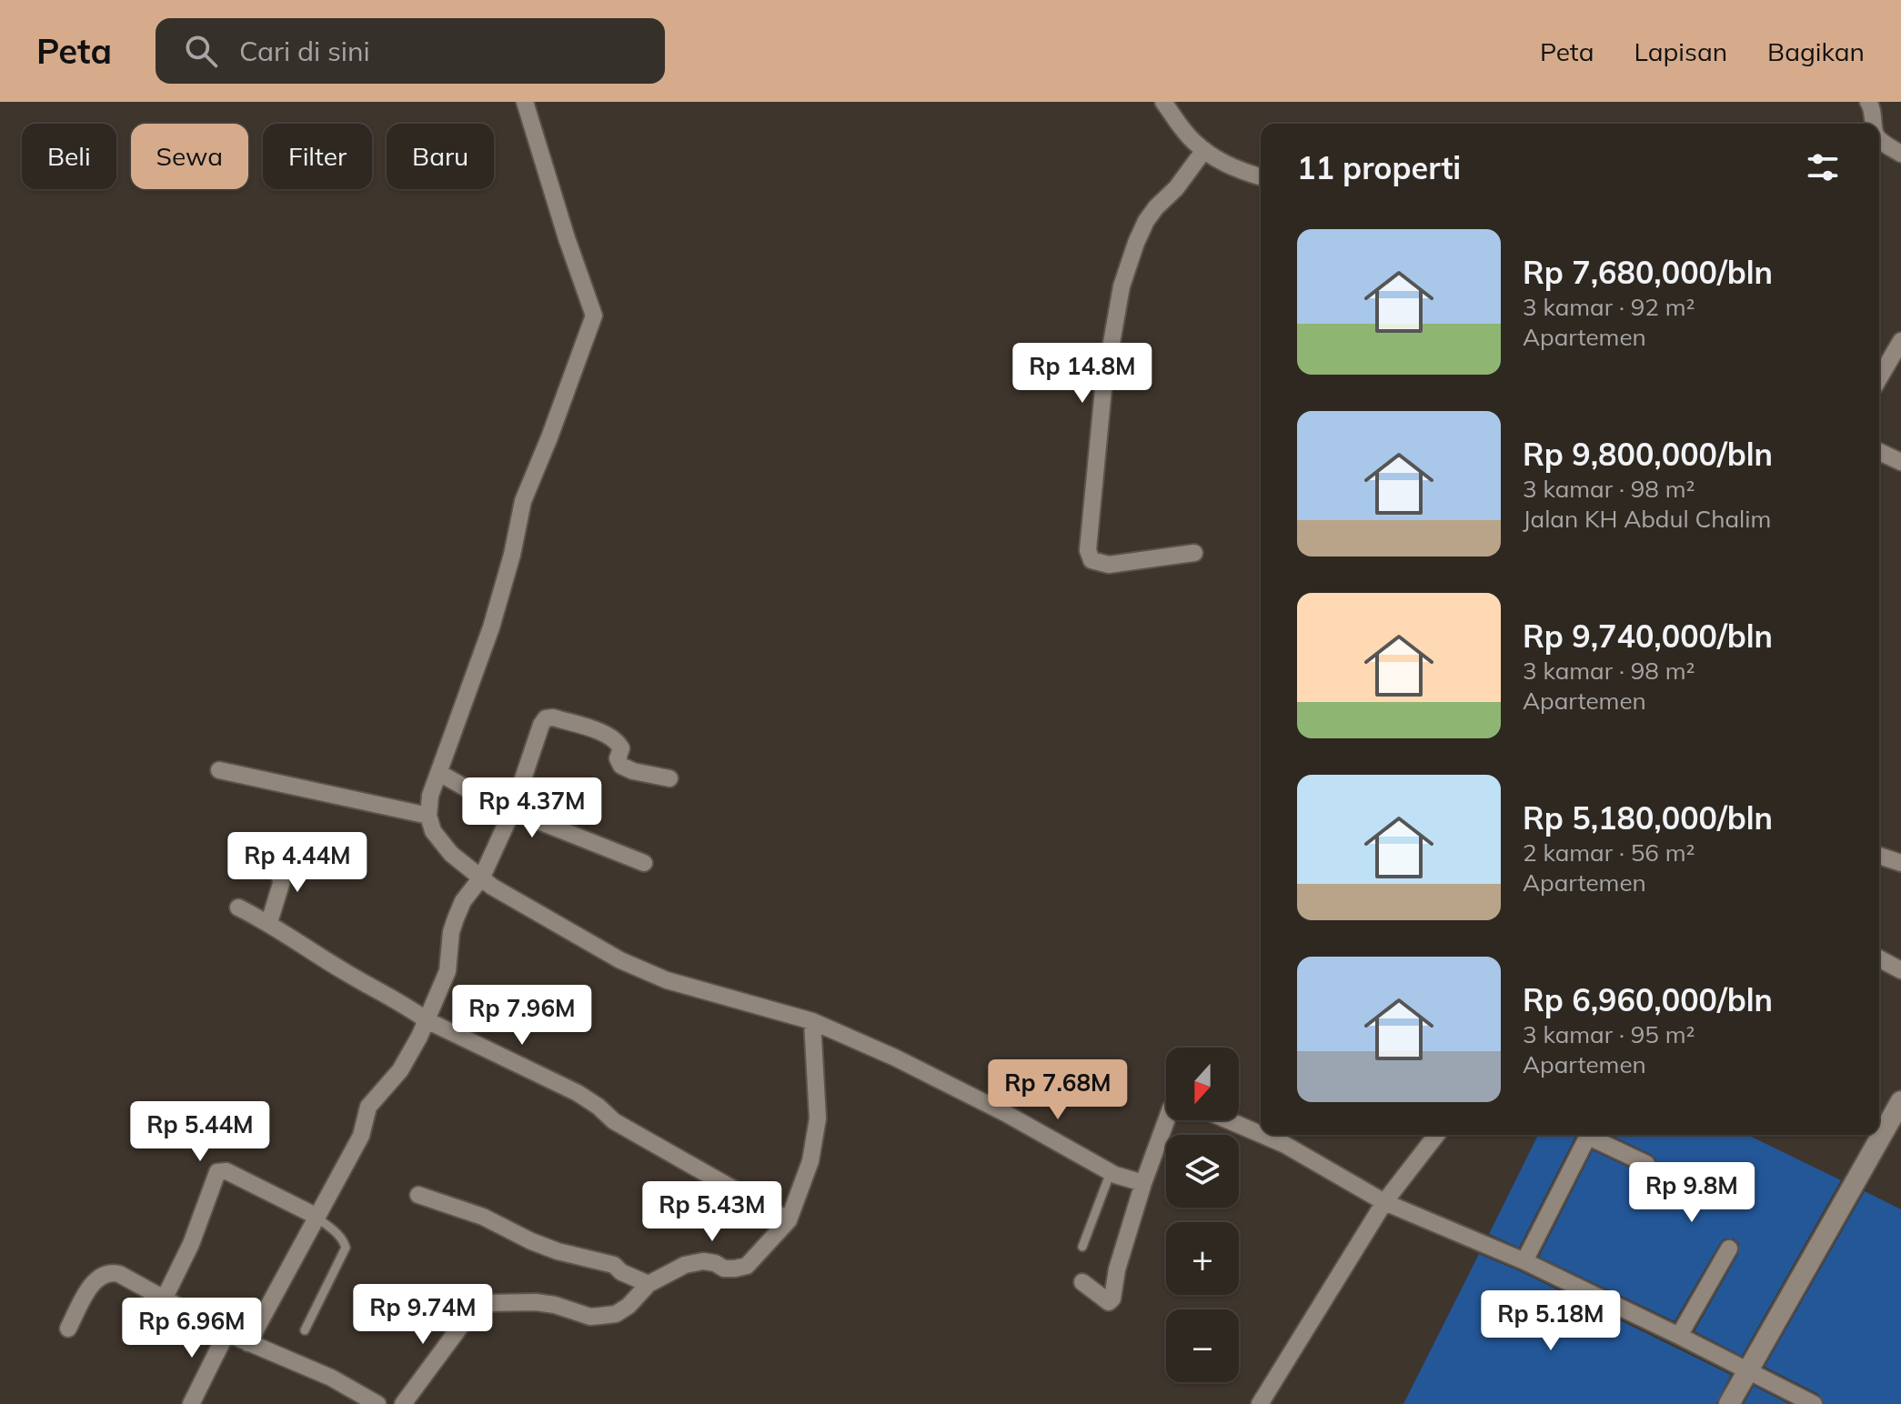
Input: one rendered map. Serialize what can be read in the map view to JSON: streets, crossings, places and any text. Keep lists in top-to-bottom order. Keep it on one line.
{"north":"bottom","page":{"header":"Peta","search":"Cari di sini","nav":["Peta","Lapisan","Bagikan"],"chip":["Beli","Sewa","Filter","Baru"],"heading":"11 properti","list":[{"name":"Rp 7,680,000/bln","note":"3 kamar · 92 m² · Apartemen"},{"name":"Rp 9,800,000/bln","note":"3 kamar · 98 m² · Jalan KH Abdul Chalim"},{"name":"Rp 9,740,000/bln","note":"3 kamar · 98 m² · Apartemen"},{"name":"Rp 5,180,000/bln","note":"2 kamar · 56 m² · Apartemen"},{"name":"Rp 6,960,000/bln","note":"3 kamar · 95 m² · Apartemen"}],"price":["Rp 14.8M","Rp 4.37M","Rp 4.44M","Rp 7.96M","Rp 7.68M","Rp 5.44M","Rp 9.8M","Rp 5.43M","Rp 9.74M","Rp 5.18M","Rp 6.96M"],"map_buttons":["+","−"]}}
